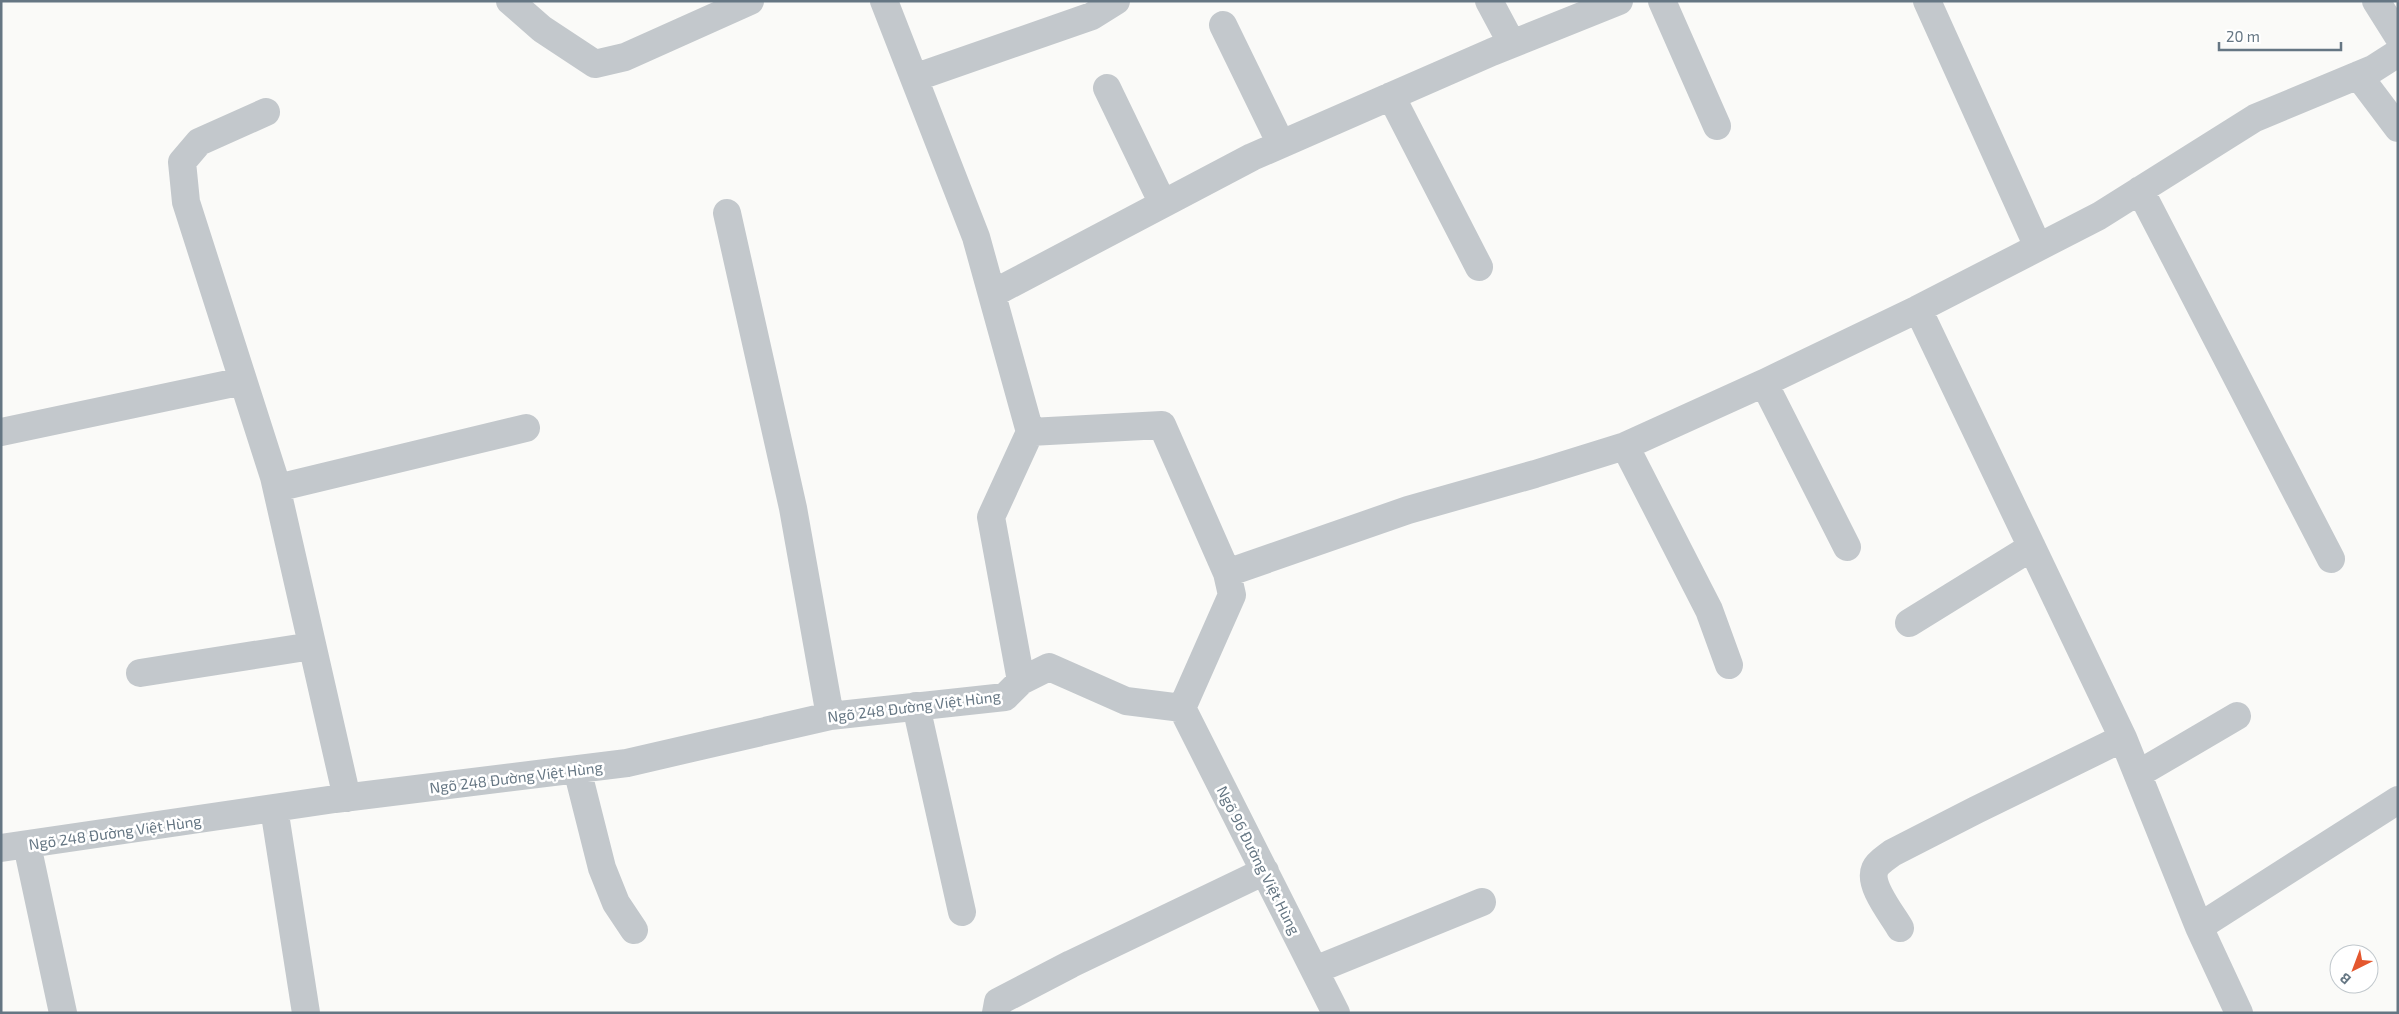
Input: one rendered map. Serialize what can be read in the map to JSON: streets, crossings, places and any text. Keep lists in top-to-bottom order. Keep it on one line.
{"streets":{"street":["Ngõ 248 Đường Việt Hùng","Ngõ 96 Đường Việt Hùng"]},"crossings":[["Ngõ 248 Đường Việt Hùng","Ngõ 96 Đường Việt Hùng"]],"scale_bar":"20 m","north":"bottom left"}
